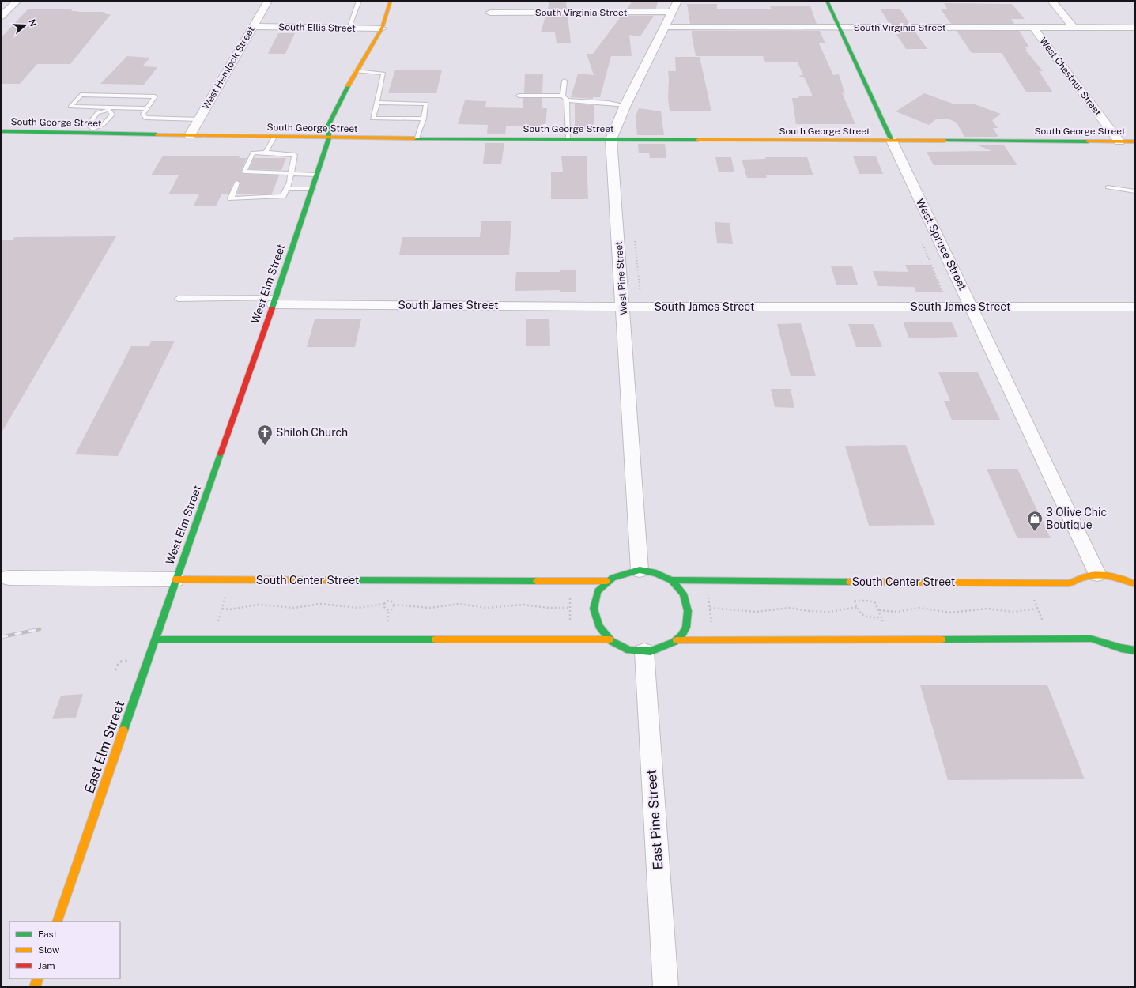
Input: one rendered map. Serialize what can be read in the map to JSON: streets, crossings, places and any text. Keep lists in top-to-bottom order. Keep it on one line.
{"streets":{"street":["South Virginia Street","South Ellis Street","West Hemlock Street","West Chestnut Street","South George Street","West Spruce Street","West Pine Street","West Elm Street","South James Street","South Center Street","East Elm Street","East Pine Street"]},"crossings":[["South Virginia Street","West Chestnut Street"],["South Virginia Street","West Spruce Street"],["South Virginia Street","West Pine Street"],["South Ellis Street","West Hemlock Street"],["South Ellis Street","West Elm Street"],["West Hemlock Street","South George Street"],["West Chestnut Street","South George Street"],["South George Street","West Spruce Street"],["South George Street","West Pine Street"],["South George Street","West Elm Street"],["West Spruce Street","South James Street"],["West Spruce Street","South Center Street"],["West Pine Street","South James Street"],["West Pine Street","South Center Street"],["West Pine Street","East Pine Street"],["West Elm Street","South James Street"],["West Elm Street","South Center Street"],["West Elm Street","East Elm Street"],["South Center Street","East Elm Street"],["South Center Street","East Pine Street"]],"places":{"church":["Shiloh Church"],"shop":["3 Olive Chic Boutique"]},"legend":["Fast","Slow","Jam"],"north":"right"}
